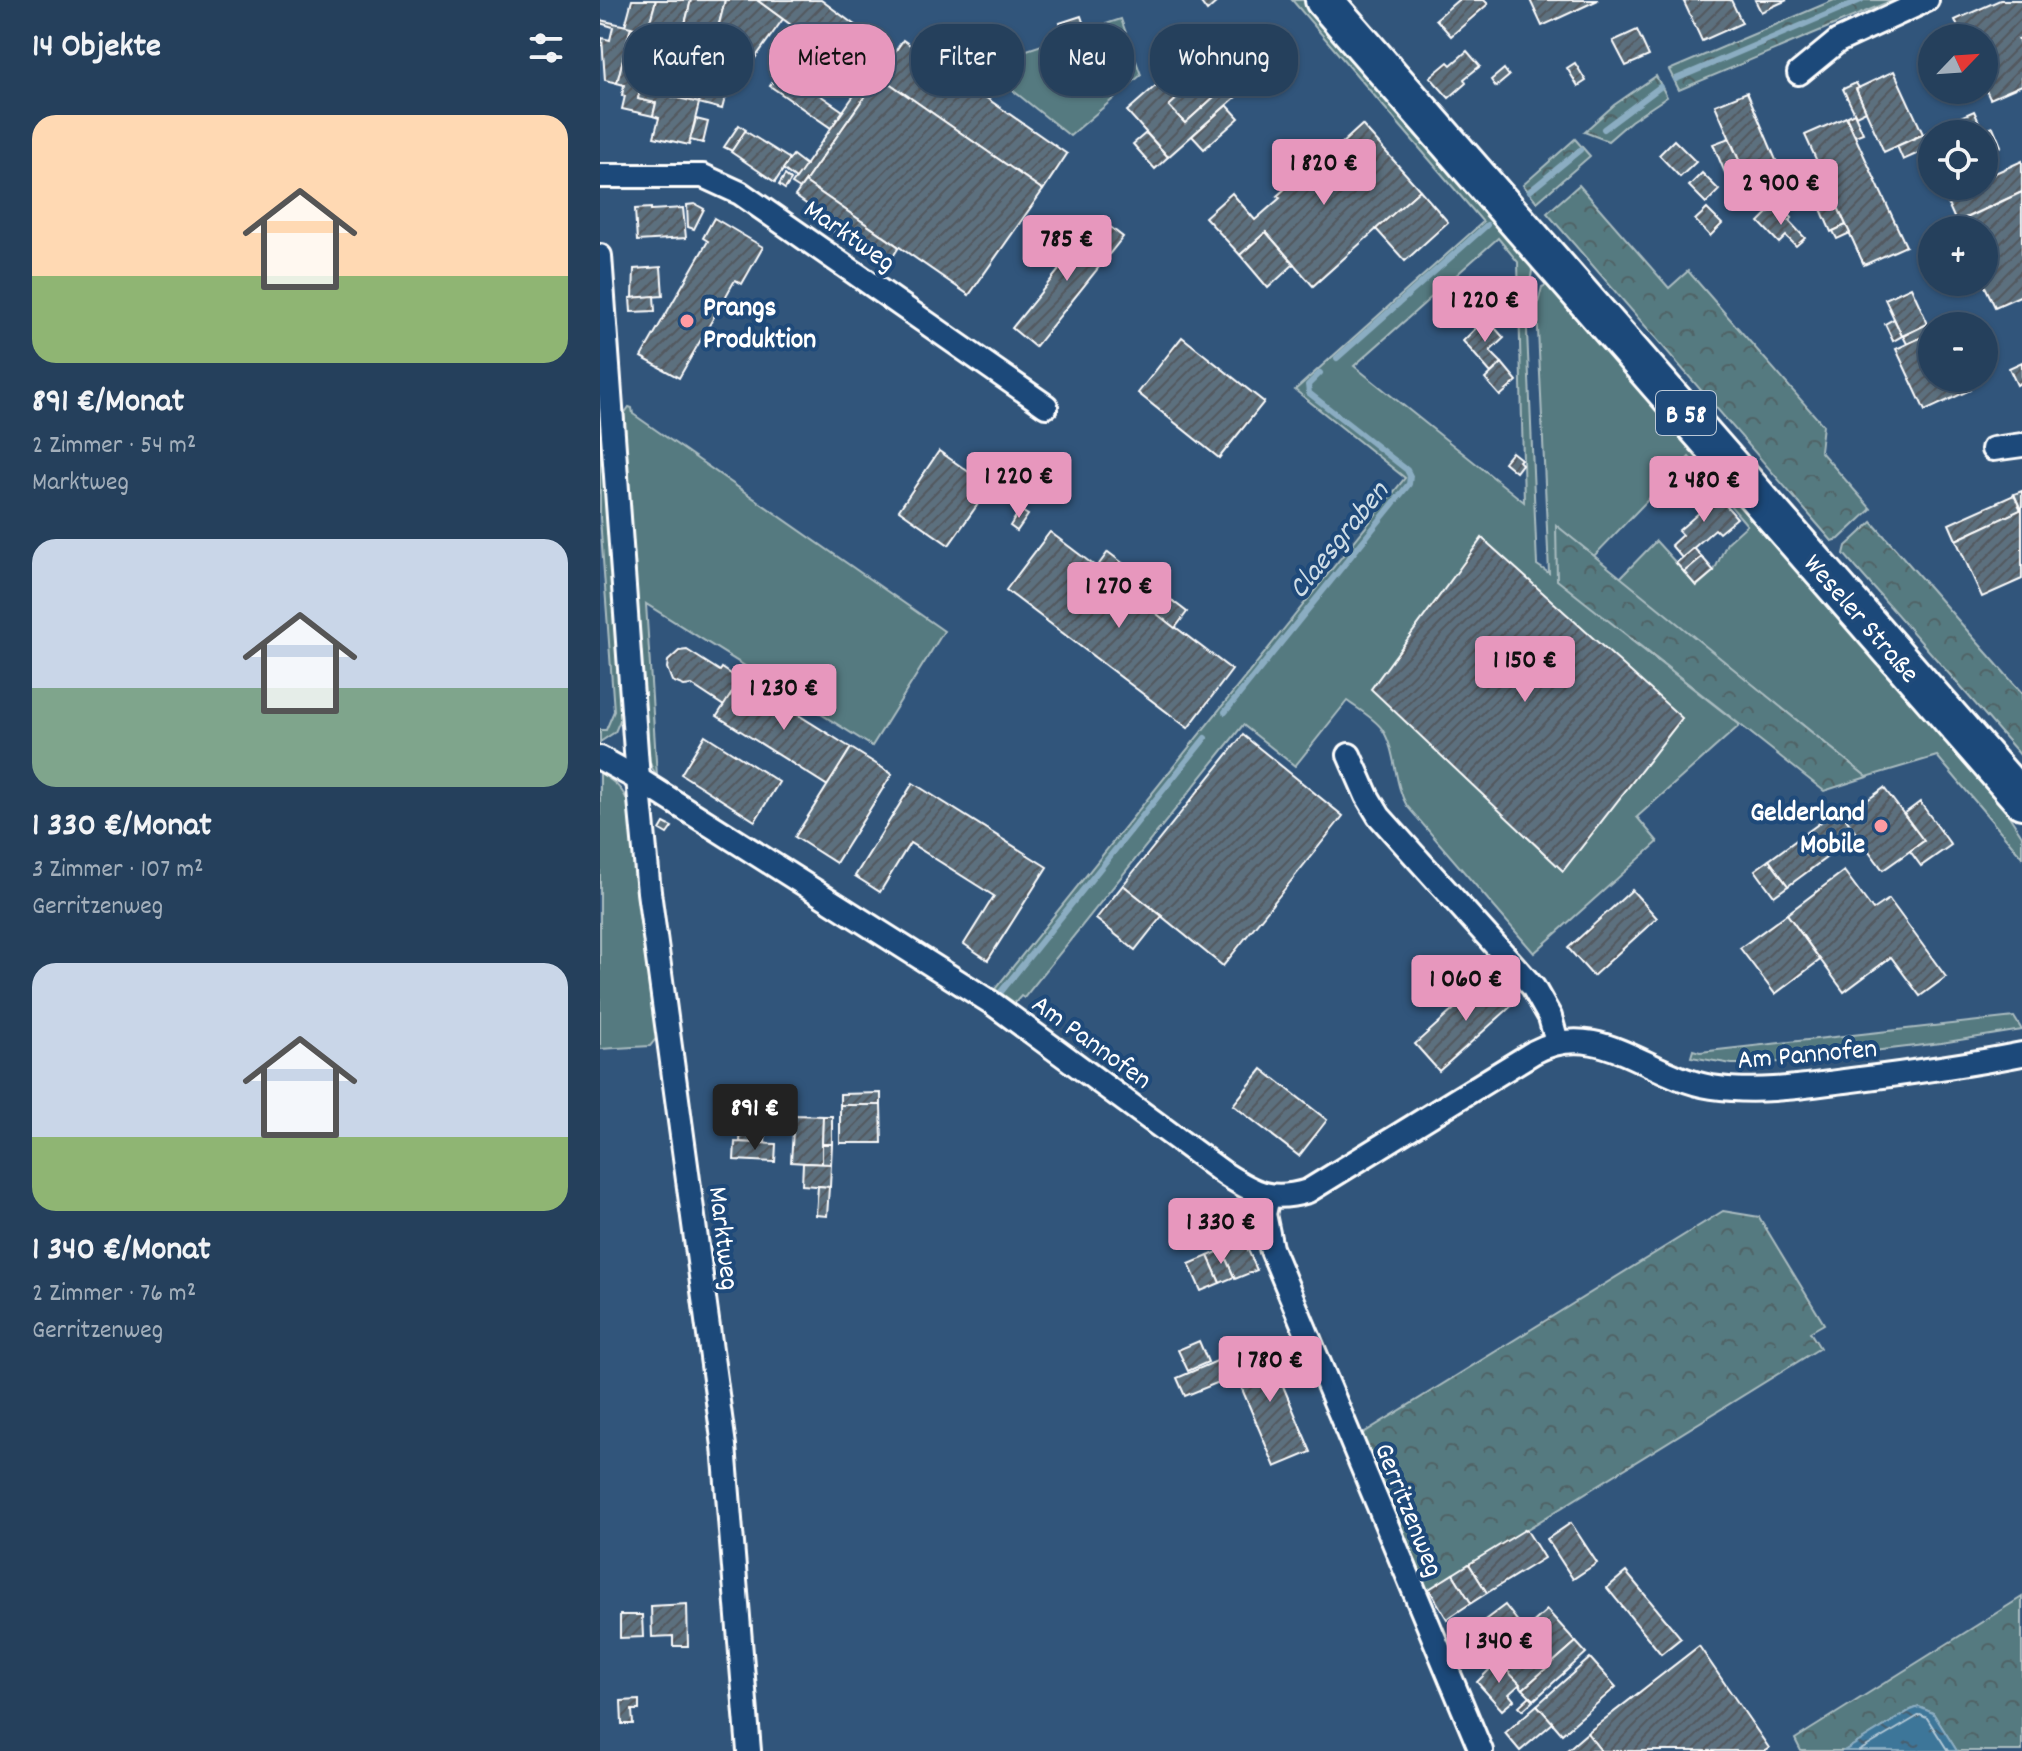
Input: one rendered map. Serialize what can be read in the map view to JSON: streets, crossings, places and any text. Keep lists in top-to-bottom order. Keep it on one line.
{"streets":{"main road":["B 58","Weseler Straße"],"street":["Marktweg","Am Pannofen","Gerritzenweg"]},"crossings":[["Marktweg","Am Pannofen"],["Am Pannofen","Gerritzenweg"]],"water":["Claesgraben"],"places":["Prangs Produktion","Gelderland Mobile"],"north":"top right","page":{"heading":"14 Objekte","map_buttons":["+","−"],"chip":["Kaufen","Mieten","Filter","Neu","Wohnung"],"list":[{"name":"891 €/Monat","note":"2 Zimmer · 54 m² · Marktweg"},{"name":"1 330 €/Monat","note":"3 Zimmer · 107 m² · Gerritzenweg"},{"name":"1 340 €/Monat","note":"2 Zimmer · 76 m² · Gerritzenweg"}],"price":["1 820 €","2 900 €","785 €","1 220 €","1 220 €","2 480 €","1 270 €","1 150 €","1 230 €","1 060 €","891 €","1 330 €","1 780 €","1 340 €"]}}
